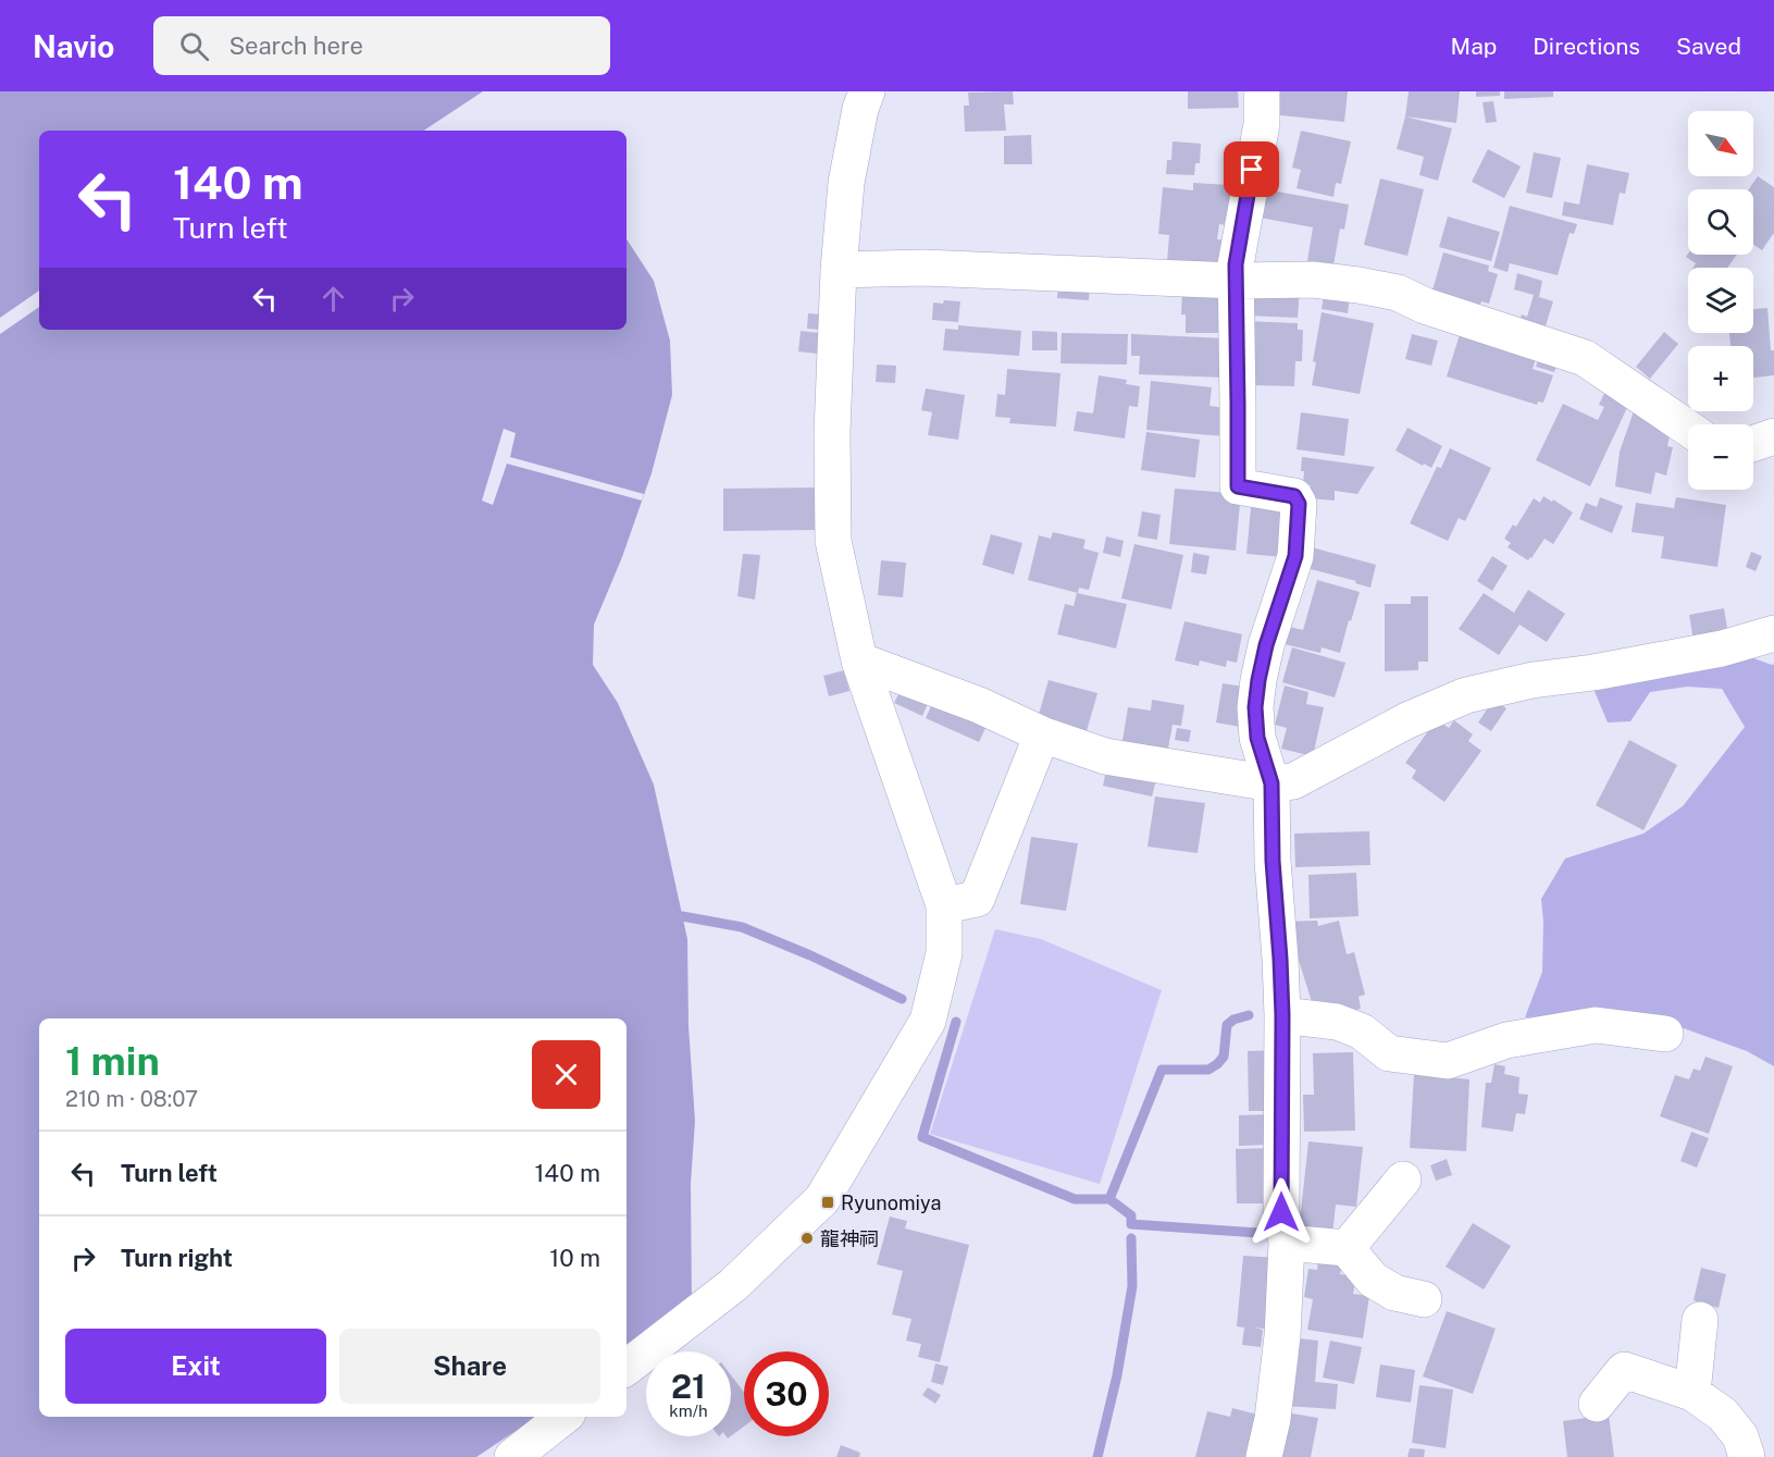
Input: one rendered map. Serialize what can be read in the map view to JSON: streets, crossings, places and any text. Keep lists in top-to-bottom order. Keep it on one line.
{"places":{"transit":["Ryunomiya"],"other":["龍神祠"]},"north":"bottom right","page":{"header":"Navio","search":"Search here","nav":["Map","Directions","Saved"],"map_buttons":["+","−"],"turn":["140 m","Turn left"],"heading":["1 min","210 m · 08:07"],"list":[{"name":"Turn left","value":"140 m"},{"name":"Turn right","value":"10 m"}],"buttons":["Exit","Share"],"speed":"21 km/h","limit":"30"}}
